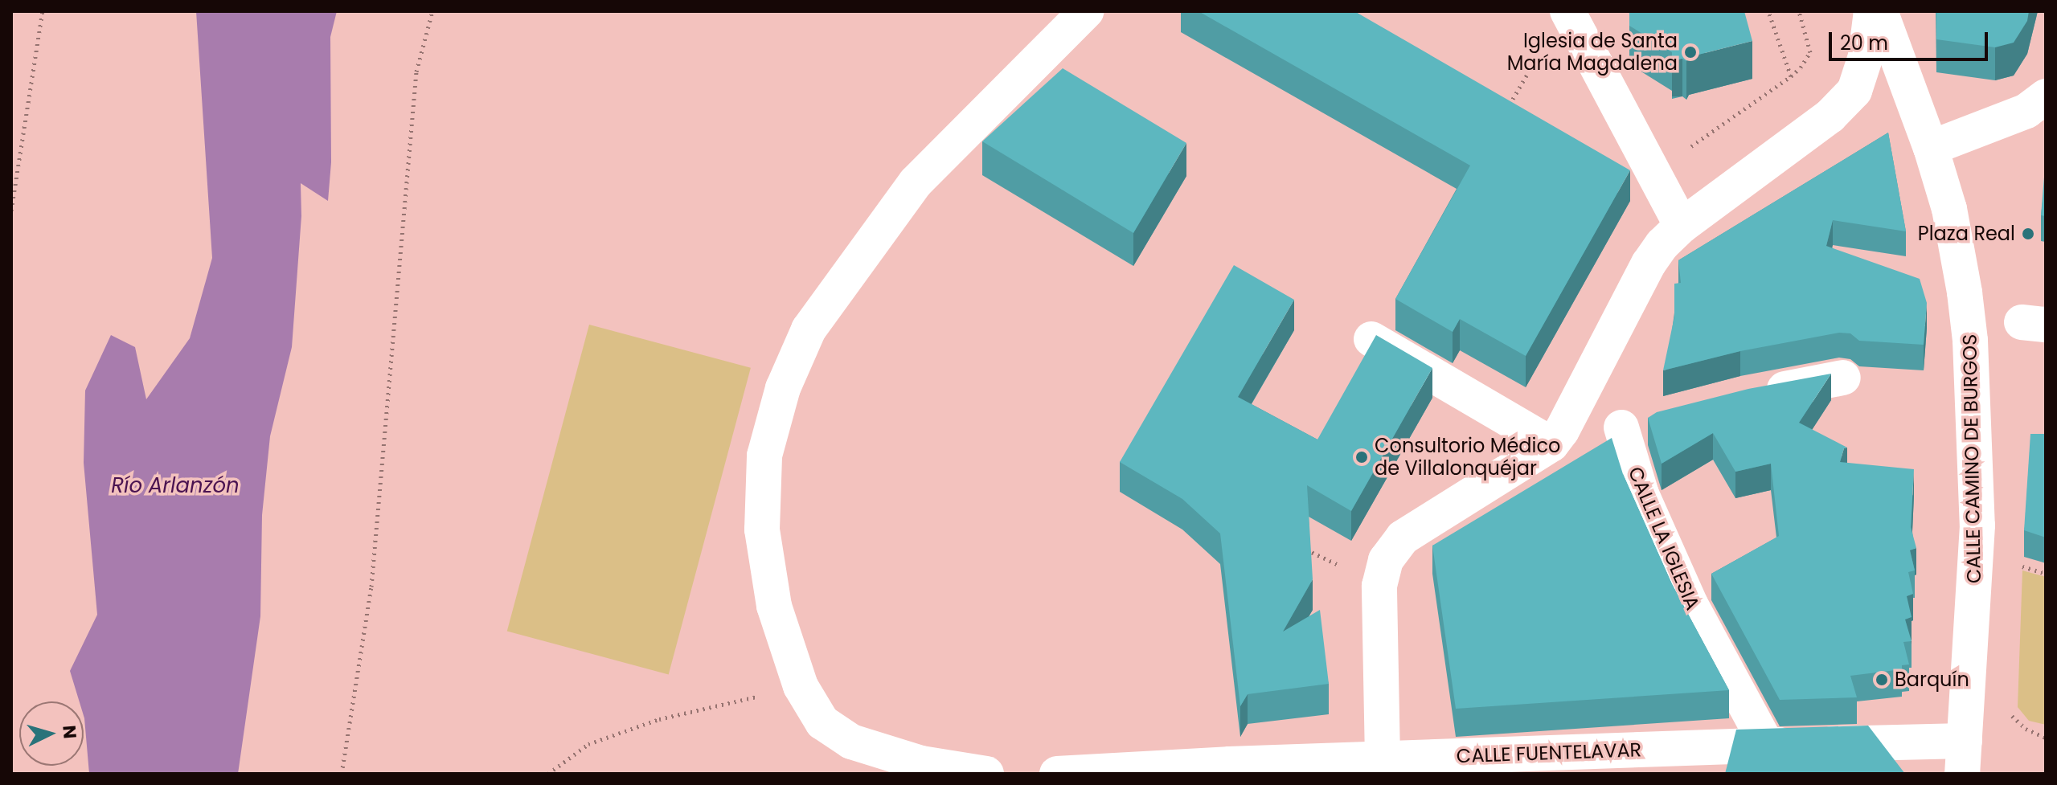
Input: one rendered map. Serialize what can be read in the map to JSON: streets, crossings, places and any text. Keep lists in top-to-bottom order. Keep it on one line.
{"streets":{"street":["CALLE CAMINO DE BURGOS","CALLE LA IGLESIA","CALLE FUENTELAVAR"]},"crossings":[["CALLE CAMINO DE BURGOS","CALLE FUENTELAVAR"],["CALLE LA IGLESIA","CALLE FUENTELAVAR"]],"water":["Río Arlanzón"],"places":["Iglesia de Santa María Magdalena","Plaza Real","Consultorio Médico de Villalonquéjar","Barquín"],"scale_bar":"20 m","north":"right"}
